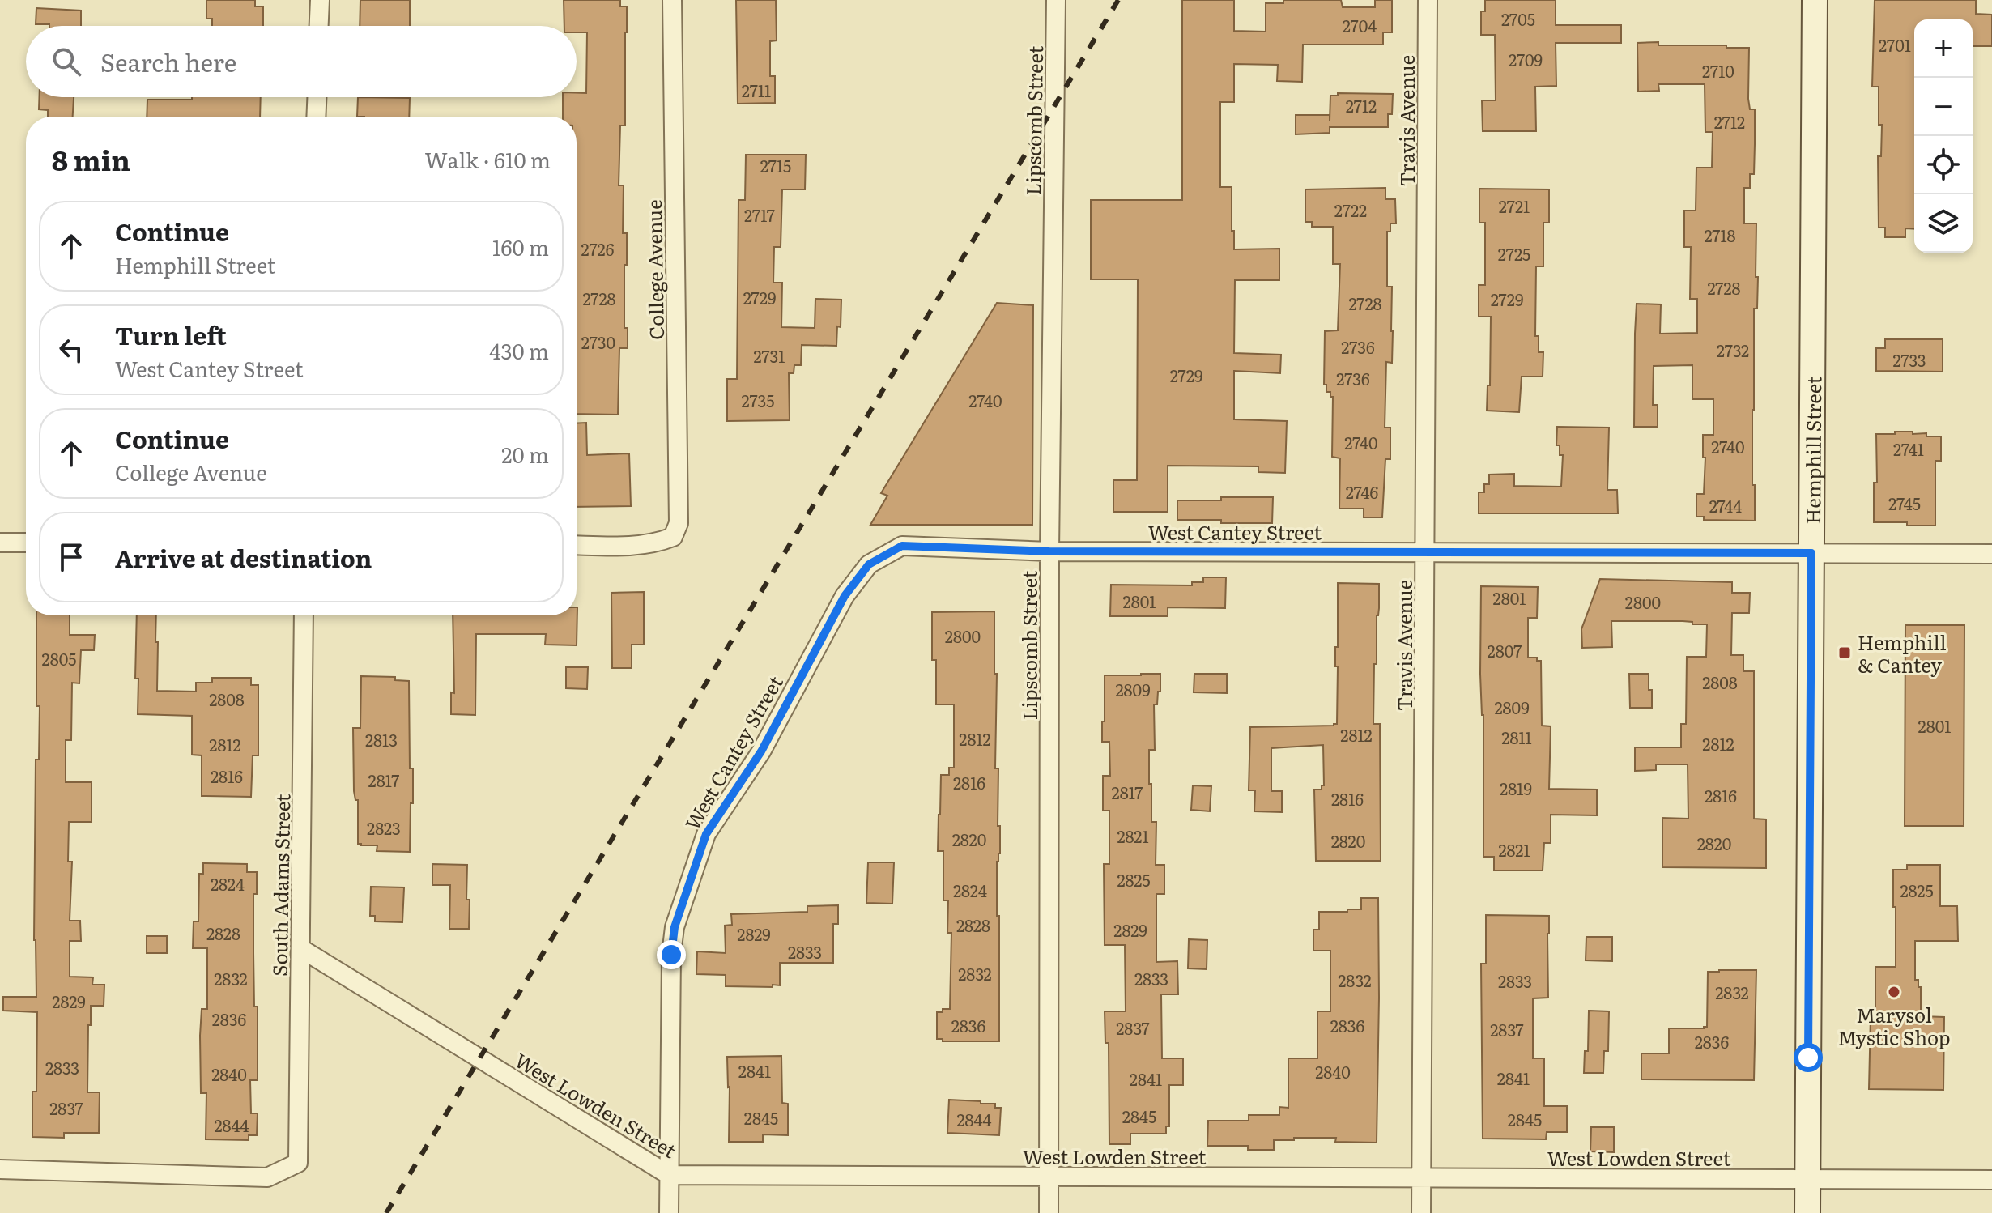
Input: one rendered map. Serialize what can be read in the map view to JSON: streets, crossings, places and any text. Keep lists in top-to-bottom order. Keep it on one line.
{"streets":{"main road":["Hemphill Street"],"street":["Lipscomb Street","Travis Avenue","College Avenue","West Cantey Street","South Adams Street","West Lowden Street"]},"crossings":[["Lipscomb Street","West Cantey Street"],["Lipscomb Street","West Lowden Street"],["Travis Avenue","West Cantey Street"],["Travis Avenue","West Lowden Street"],["Hemphill Street","West Cantey Street"],["Hemphill Street","West Lowden Street"],["West Cantey Street","West Lowden Street"],["South Adams Street","West Lowden Street"]],"places":{"transit":["Hemphill & Cantey"],"other":["Marysol Mystic Shop"]},"house_numbers":["2705","2704","2701","2709","2710","2711","2712","2712","2715","2721","2722","2717","2718","2726","2725","2728","2729","2728","2729","2728","2730","2736","2732","2731","2733","2729","2736","2735","2740","2740","2740","2741","2746","2745","2744","2801","2801","2800","2800","2807","2805","2808","2809","2808","2809","2801","2812","2811","2812","2813","2812","2812","2816","2817","2816","2819","2817","2816","2816","2823","2821","2820","2820","2820","2821","2825","2824","2824","2825","2828","2829","2828","2829","2833","2832","2832","2833","2832","2833","2832","2829","2836","2836","2836","2837","2837","2836","2833","2841","2840","2840","2841","2841","2837","2845","2845","2844","2845","2844"],"page":{"map_buttons":["+","−"],"search":"Search here","heading":["8 min","Walk · 610 m"],"list":[["Continue","Hemphill Street","160 m"],["Turn left","West Cantey Street","430 m"],["Continue","College Avenue","20 m"],"Arrive at destination"]}}
